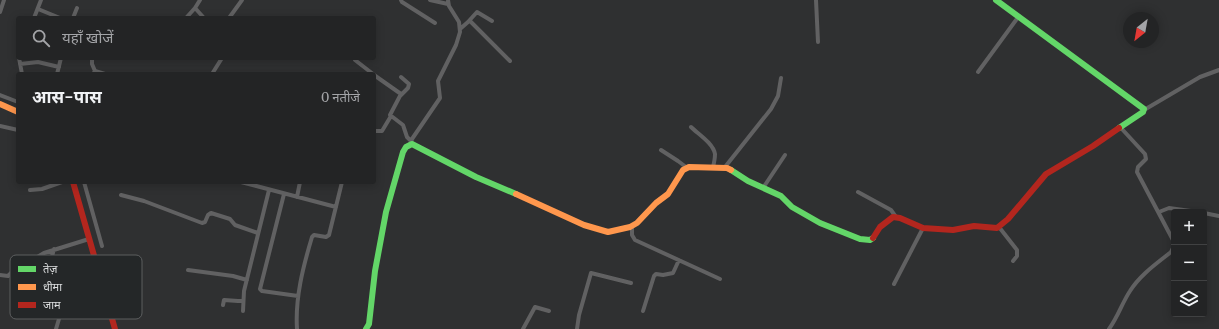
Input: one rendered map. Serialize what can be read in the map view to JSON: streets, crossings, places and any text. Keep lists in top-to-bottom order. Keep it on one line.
{"legend":["तेज़","धीमा","जाम"],"north":"bottom left","page":{"search":"यहाँ खोजें","heading":["आस-पास","0 नतीजे"],"map_buttons":["+","−"]}}
